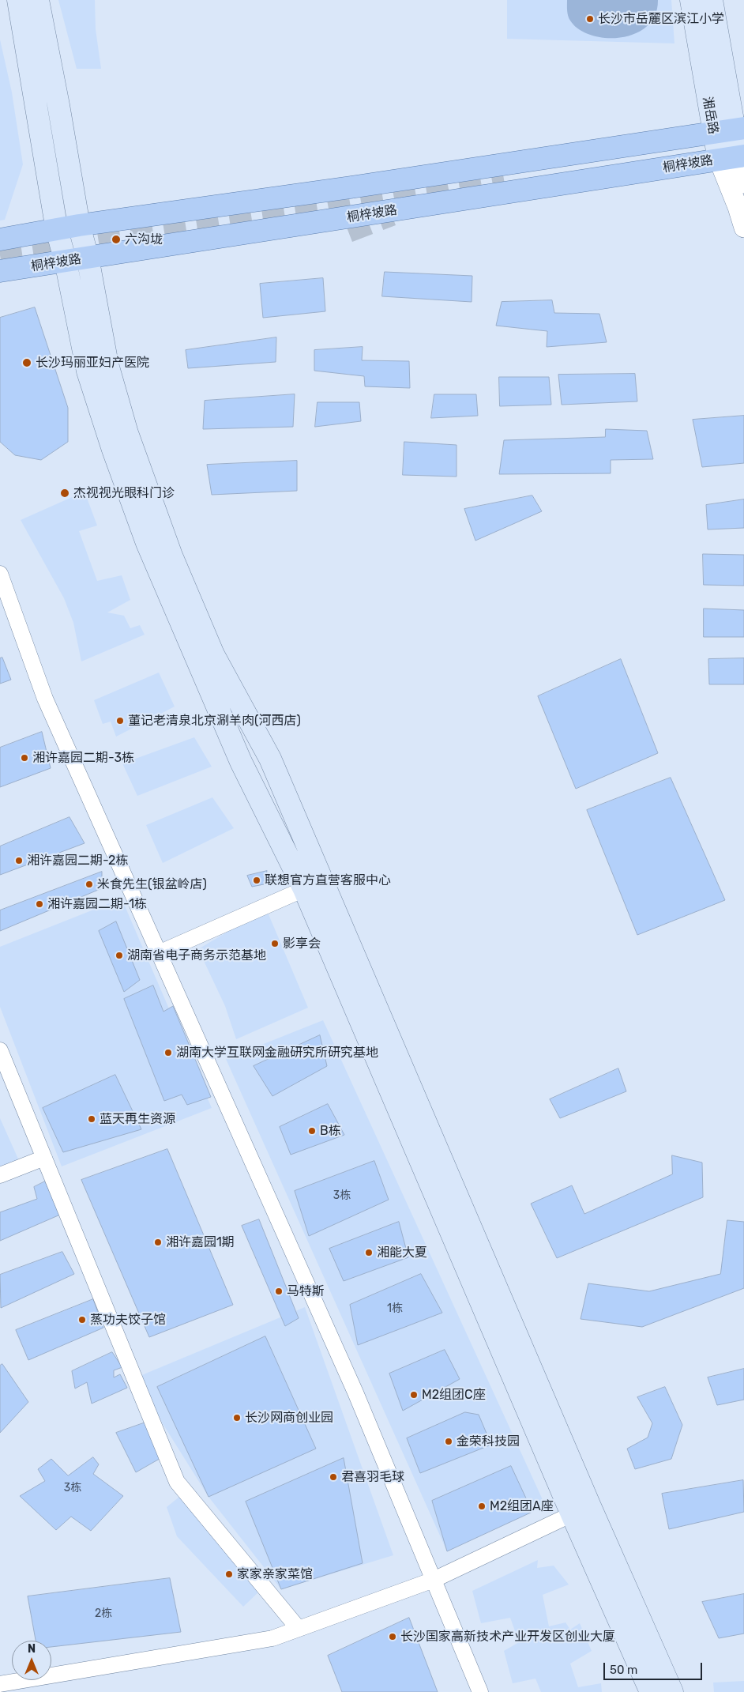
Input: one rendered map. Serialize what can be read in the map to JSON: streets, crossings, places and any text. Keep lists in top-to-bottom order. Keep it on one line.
{"streets":{"main road":["湘岳路","桐梓坡路"]},"crossings":[["湘岳路","桐梓坡路"]],"places":["长沙市岳麓区滨江小学","六沟垅","长沙玛丽亚妇产医院","杰视视光眼科门诊","董记老清泉北京涮羊肉(河西店)","湘许嘉园二期-3栋","湘许嘉园二期-2栋","联想官方直营客服中心","米食先生(银盆岭店)","湘许嘉园二期-1栋","影享会","湖南省电子商务示范基地","湖南大学互联网金融研究所研究基地","蓝天再生资源","B栋","湘许嘉园1期","湘能大夏","马特斯","蒸功夫饺子馆","M2组团C座","长沙网商创业园","金荣科技园","君喜羽毛球","M2组团A座","家家亲家菜馆","长沙国家高新技术产业开发区创业大厦"],"house_numbers":["3栋","1栋","3栋","2栋"],"scale_bar":"50 m","north":"top"}
